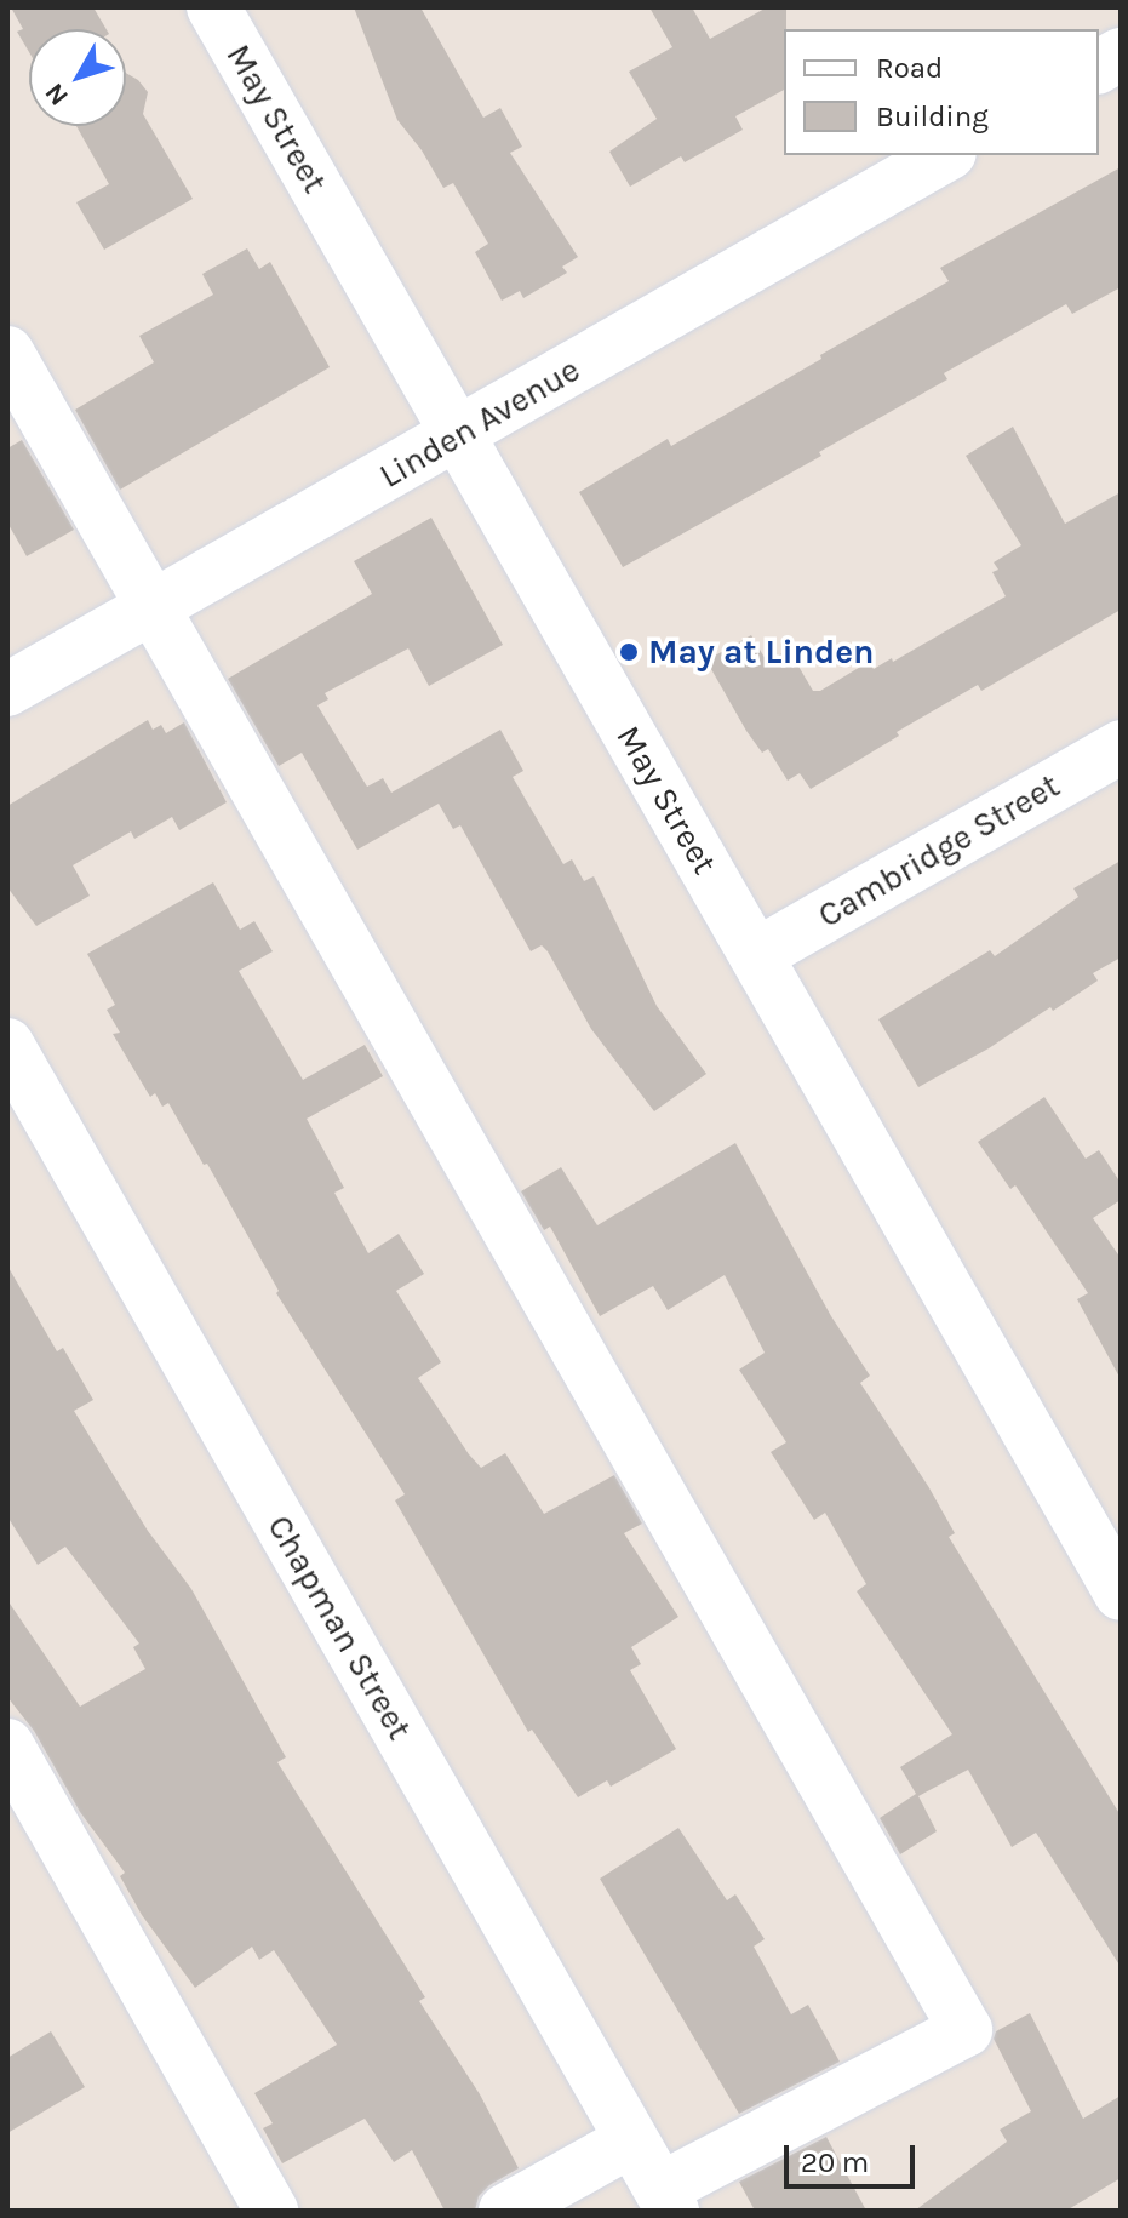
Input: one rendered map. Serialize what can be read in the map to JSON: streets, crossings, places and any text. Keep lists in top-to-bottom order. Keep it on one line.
{"streets":{"street":["May Street","Linden Avenue","Cambridge Street","Chapman Street"]},"crossings":[["May Street","Linden Avenue"],["May Street","Cambridge Street"]],"places":["May at Linden"],"legend":["Road","Building"],"scale_bar":"20 m","north":"bottom left"}
